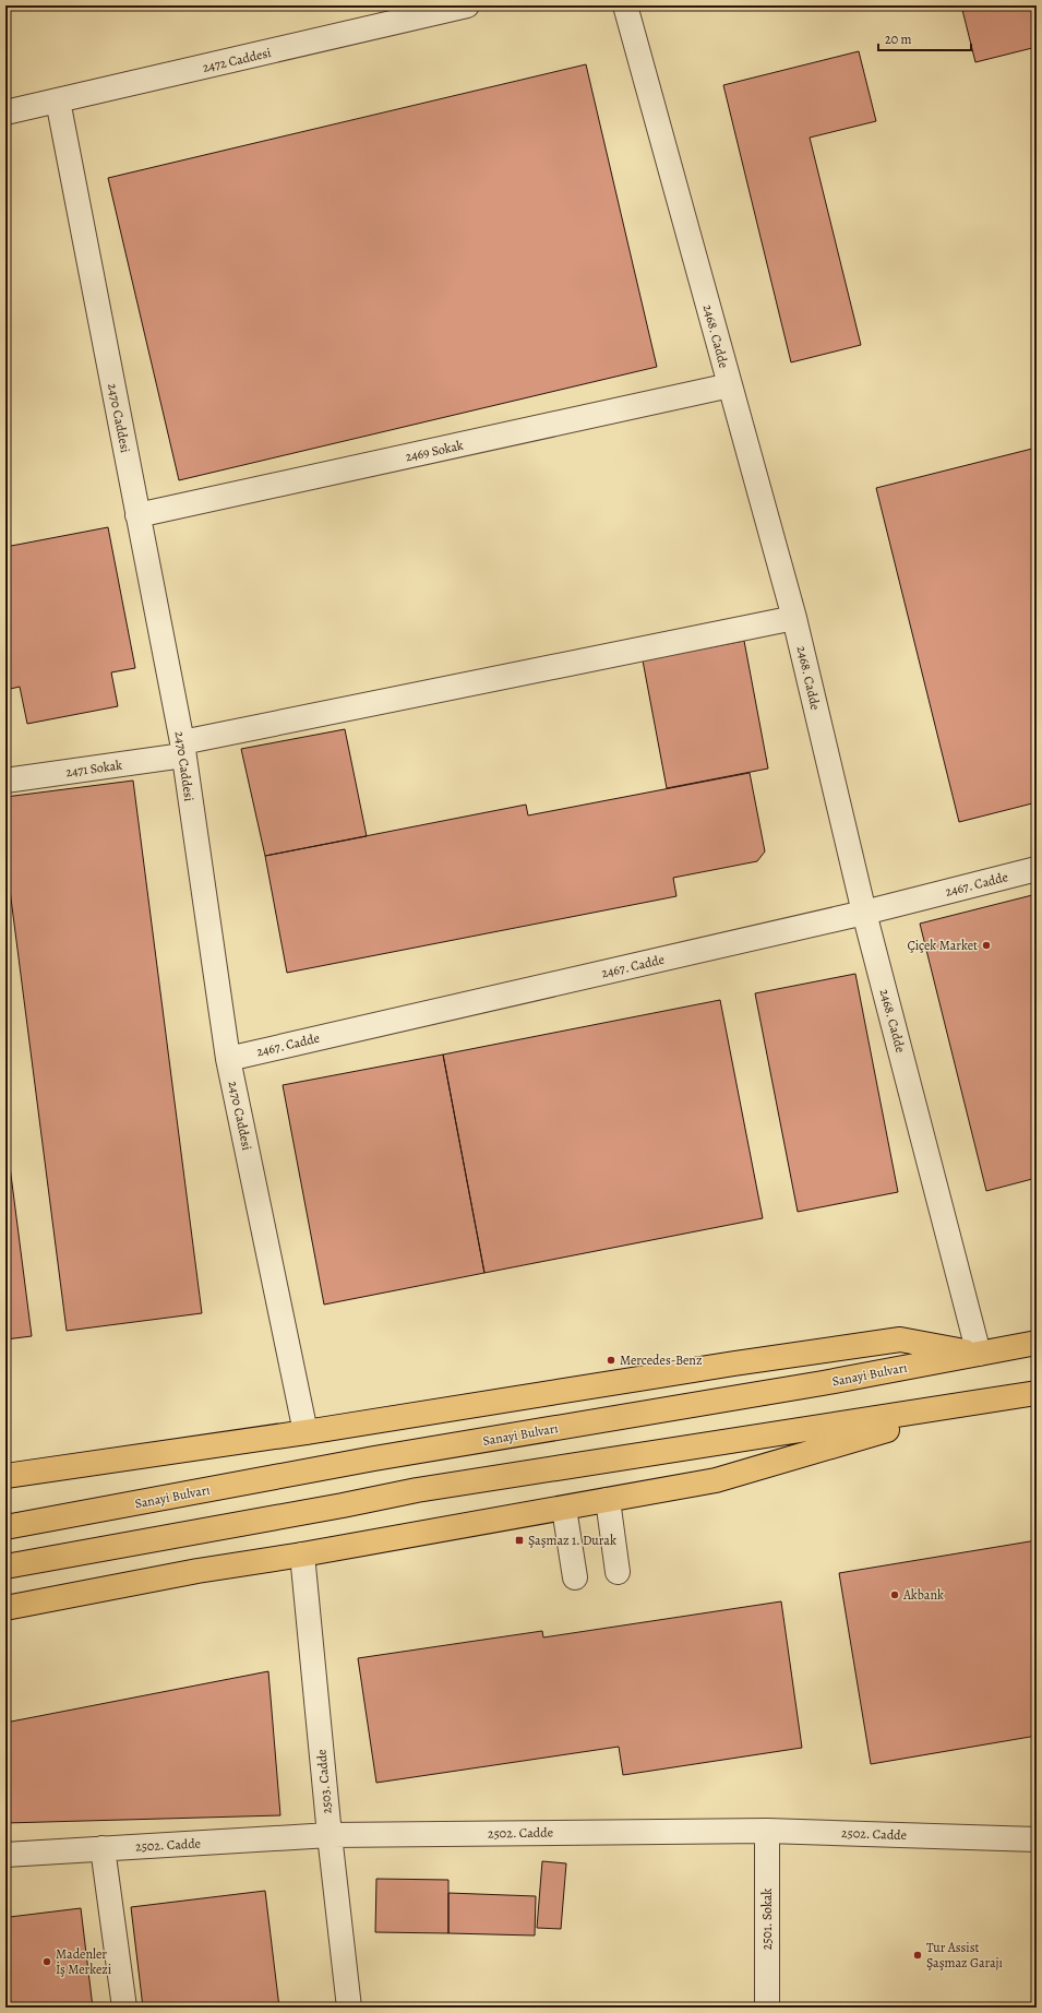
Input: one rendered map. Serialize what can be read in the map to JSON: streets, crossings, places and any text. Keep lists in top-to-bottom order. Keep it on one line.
{"streets":{"main road":["Sanayi Bulvarı"],"street":["2472 Caddesi","2468. Cadde","2470 Caddesi","2469 Sokak","2471 Sokak","2467. Cadde","2503. Cadde","2502. Cadde","2501. Sokak"]},"crossings":[["2472 Caddesi","2470 Caddesi"],["2468. Cadde","2469 Sokak"],["2468. Cadde","2471 Sokak"],["2468. Cadde","2467. Cadde"],["2468. Cadde","Sanayi Bulvarı"],["2470 Caddesi","2469 Sokak"],["2470 Caddesi","2471 Sokak"],["2470 Caddesi","2467. Cadde"],["2503. Cadde","2502. Cadde"],["2502. Cadde","2501. Sokak"]],"places":{"other":["Çiçek Market","Mercedes-Benz","Akbank","Tur Assist Şaşmaz Garajı","Madenler İş Merkezi"],"transit":["Şaşmaz 1. Durak"]},"scale_bar":"20 m"}
